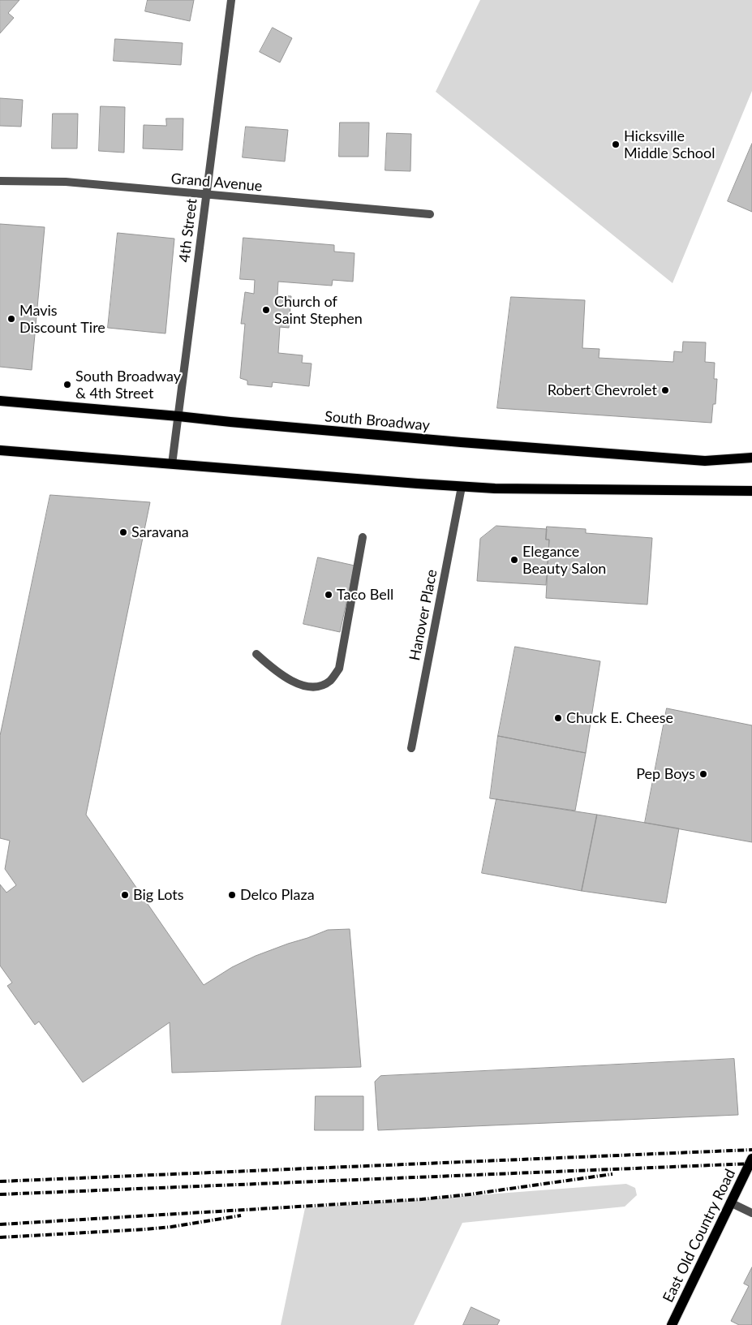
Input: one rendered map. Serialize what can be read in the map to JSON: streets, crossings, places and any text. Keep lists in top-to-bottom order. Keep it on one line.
{"streets":{"main road":["South Broadway","East Old Country Road"],"street":["Grand Avenue","4th Street","Hanover Place"]},"crossings":[["Grand Avenue","4th Street"],["4th Street","South Broadway"]],"places":["Hicksville Middle School","Church of Saint Stephen","Mavis Discount Tire","South Broadway & 4th Street","Robert Chevrolet","Saravana","Elegance Beauty Salon","Taco Bell","Chuck E. Cheese","Pep Boys","Big Lots","Delco Plaza"]}
